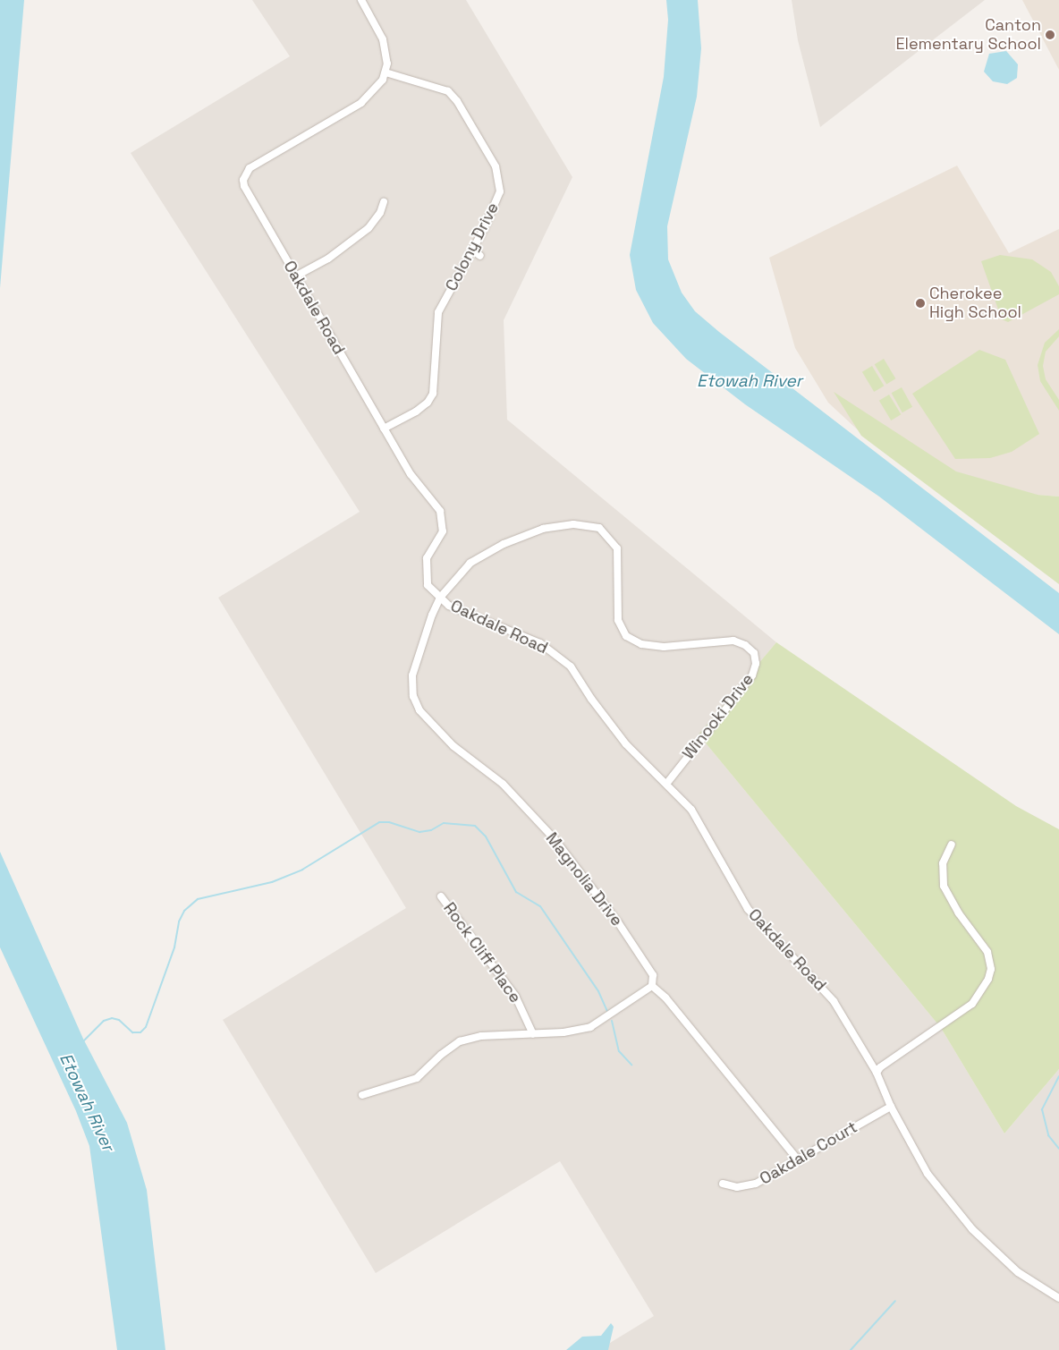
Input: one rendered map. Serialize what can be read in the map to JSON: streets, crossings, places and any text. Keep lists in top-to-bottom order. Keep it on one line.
{"streets":{"street":["Colony Drive","Oakdale Road","Winooki Drive","Magnolia Drive","Rock Cliff Place","Oakdale Court"]},"crossings":[["Colony Drive","Oakdale Road"],["Oakdale Road","Winooki Drive"],["Oakdale Road","Magnolia Drive"],["Oakdale Road","Oakdale Court"],["Winooki Drive","Magnolia Drive"]],"water":["Etowah River"],"places":["Canton Elementary School","Cherokee High School"]}
